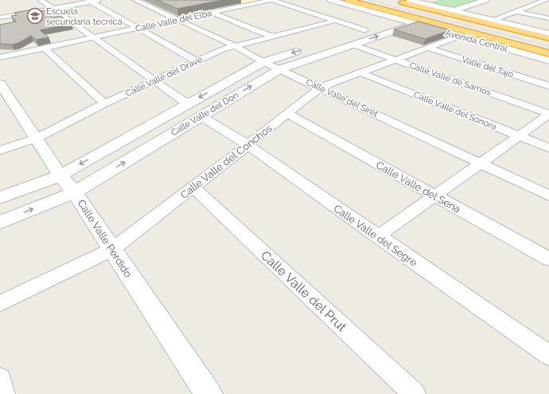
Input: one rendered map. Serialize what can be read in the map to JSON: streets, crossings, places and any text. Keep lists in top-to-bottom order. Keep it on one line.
{"streets":{"highway":["Avenida Central"],"street":["Calle Valle del Elba","Valle del Tajo","Calle Valle del Drave","Calle Valle de Samos","Calle Valle del Siret","Calle Valle del Sonora","Calle Valle del Don","Calle Valle del Conchos","Calle Valle del Sena","Calle Valle del Segre","Calle Valle Perdido","Calle Valle del Prut"]},"crossings":[["Calle Valle del Elba","Calle Valle del Siret"],["Avenida Central","Calle Valle del Don"],["Avenida Central","Calle Valle del Conchos"],["Valle del Tajo","Calle Valle del Conchos"],["Calle Valle del Drave","Calle Valle del Siret"],["Calle Valle del Drave","Calle Valle Perdido"],["Calle Valle de Samos","Calle Valle del Don"],["Calle Valle de Samos","Calle Valle del Conchos"],["Calle Valle del Siret","Calle Valle del Don"],["Calle Valle del Siret","Calle Valle del Conchos"],["Calle Valle del Sonora","Calle Valle del Conchos"],["Calle Valle del Don","Calle Valle del Segre"],["Calle Valle del Don","Calle Valle Perdido"],["Calle Valle del Conchos","Calle Valle del Sena"],["Calle Valle del Conchos","Calle Valle del Segre"],["Calle Valle del Conchos","Calle Valle Perdido"],["Calle Valle del Conchos","Calle Valle del Prut"]],"places":{"school or university":["Escuela secundaria tecnica"]}}
